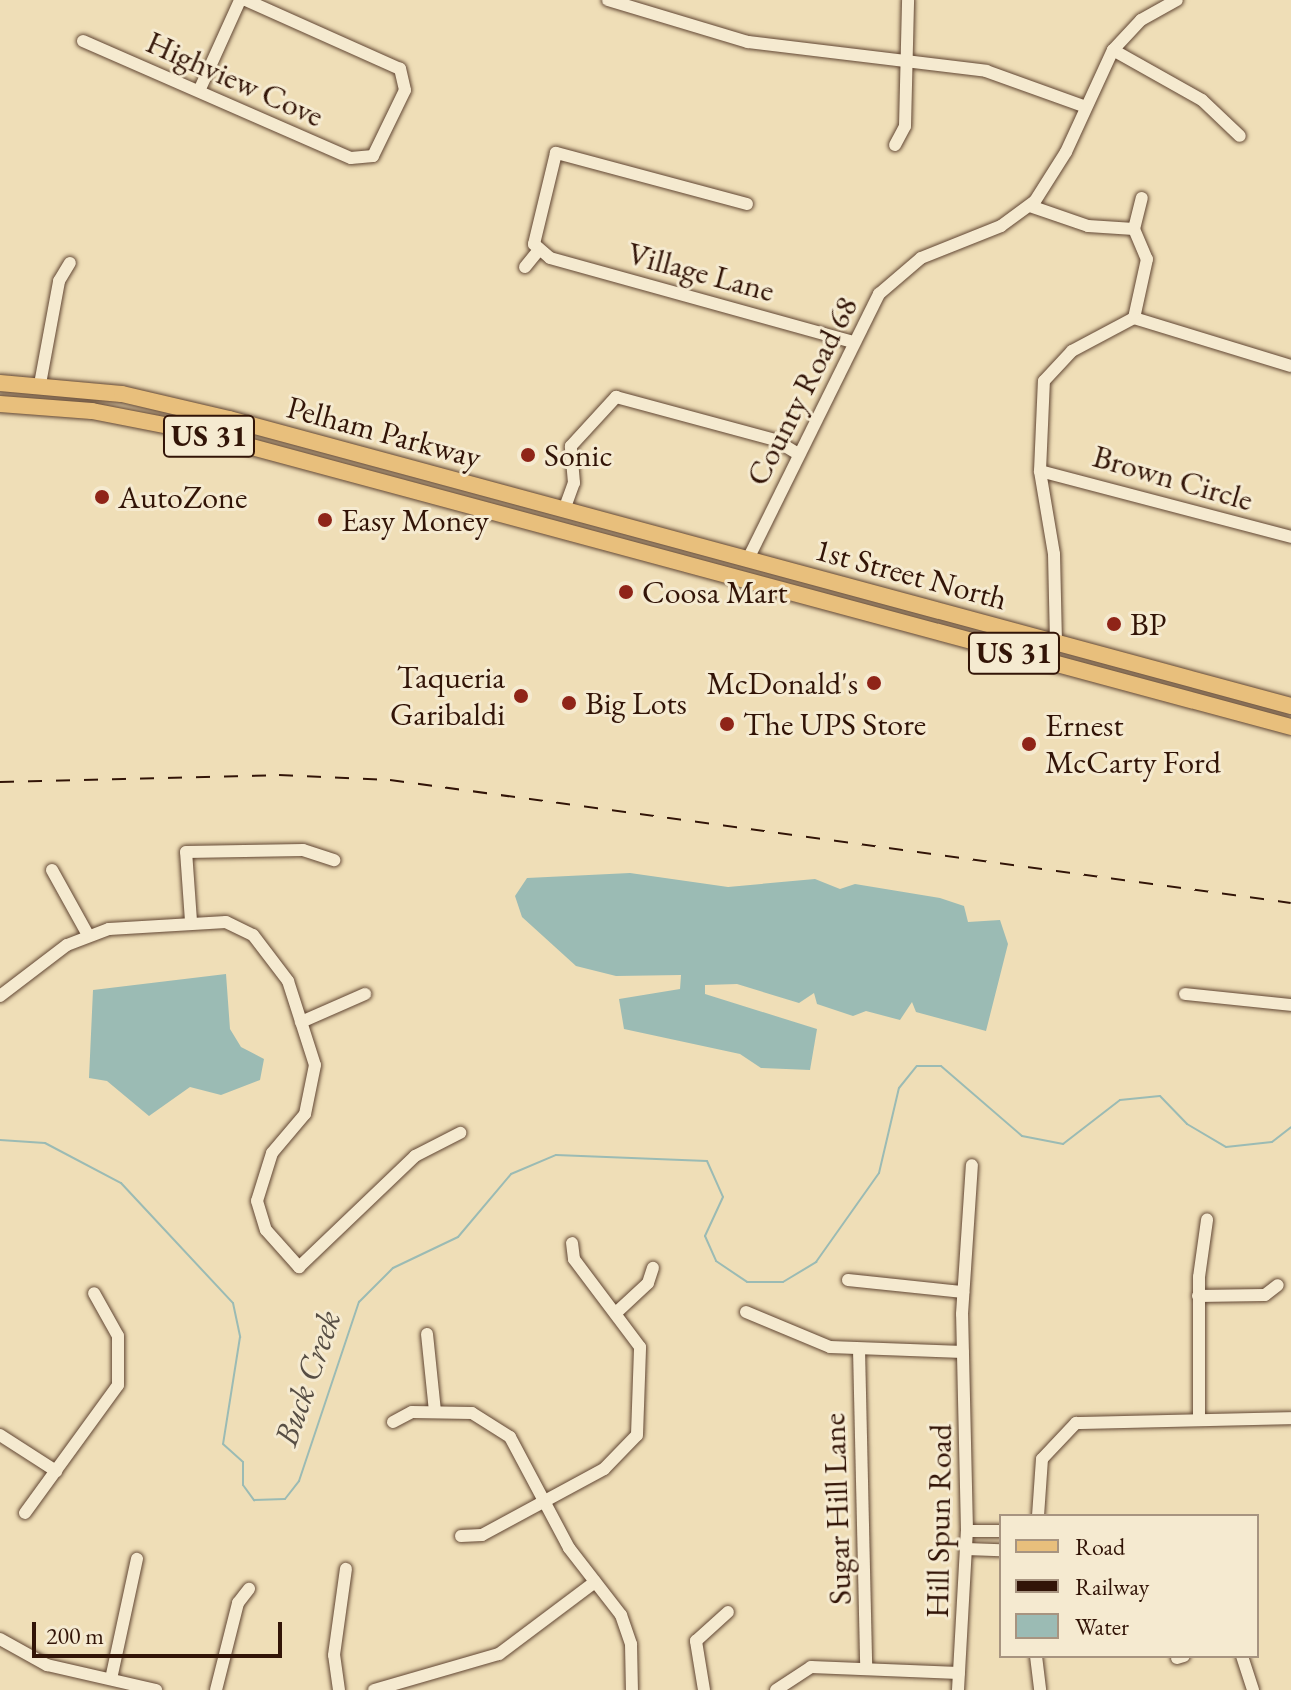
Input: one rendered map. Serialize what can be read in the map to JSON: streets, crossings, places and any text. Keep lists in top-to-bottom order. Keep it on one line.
{"streets":{"main road":["Pelham Parkway","US 31","1st Street North"],"street":["Highview Cove","Village Lane","County Road 68","Brown Circle","Sugar Hill Lane","Hill Spun Road"]},"crossings":[["Village Lane","County Road 68"],["County Road 68","Pelham Parkway"],["County Road 68","1st Street North"],["Pelham Parkway","1st Street North"]],"water":["Buck Creek"],"places":["Sonic","AutoZone","Easy Money","Coosa Mart","BP","McDonald's","Taqueria Garibaldi","Big Lots","The UPS Store","Ernest McCarty Ford"],"legend":["Road","Railway","Water"],"scale_bar":"200 m"}
